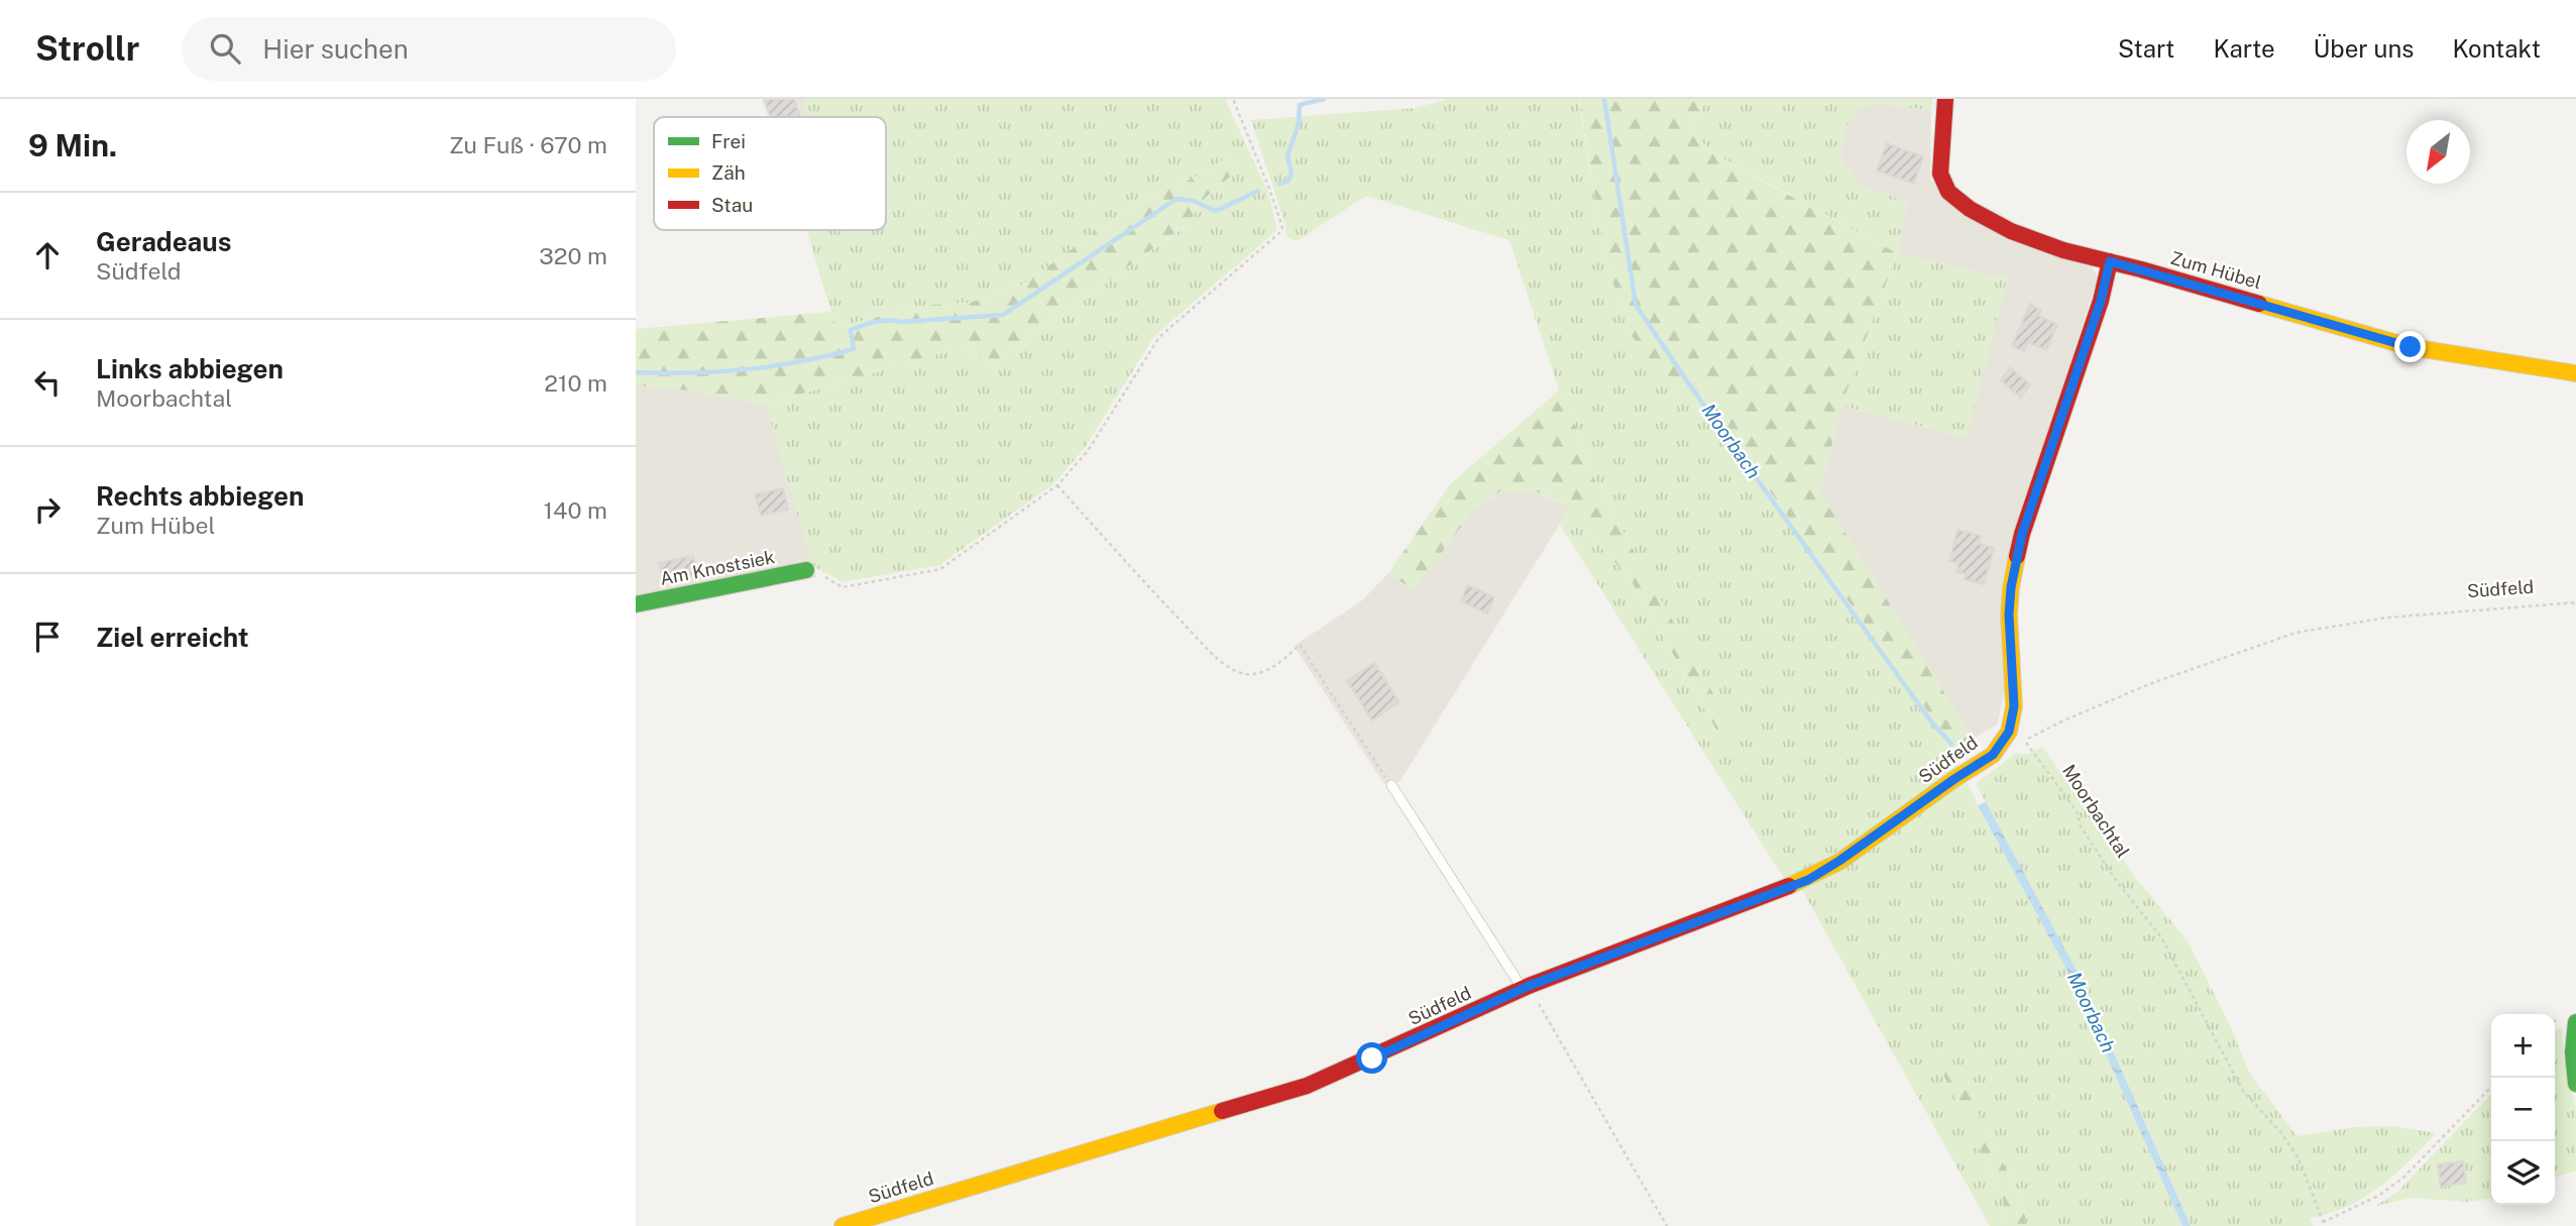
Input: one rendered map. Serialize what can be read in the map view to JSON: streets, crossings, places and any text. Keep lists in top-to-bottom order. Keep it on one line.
{"streets":{"street":["Zum Hübel","Am Knostsiek","Südfeld"],"path":["Moorbachtal"]},"crossings":[["Zum Hübel","Südfeld"],["Südfeld","Moorbachtal"]],"water":["Moorbach"],"legend":["Frei","Zäh","Stau"],"north":"bottom left","page":{"header":"Strollr","search":"Hier suchen","nav":["Start","Karte","Über uns","Kontakt"],"heading":["9 Min.","Zu Fuß · 670 m"],"list":[["Geradeaus","Südfeld","320 m"],["Links abbiegen","Moorbachtal","210 m"],["Rechts abbiegen","Zum Hübel","140 m"],"Ziel erreicht"],"map_buttons":["+","−"]}}
